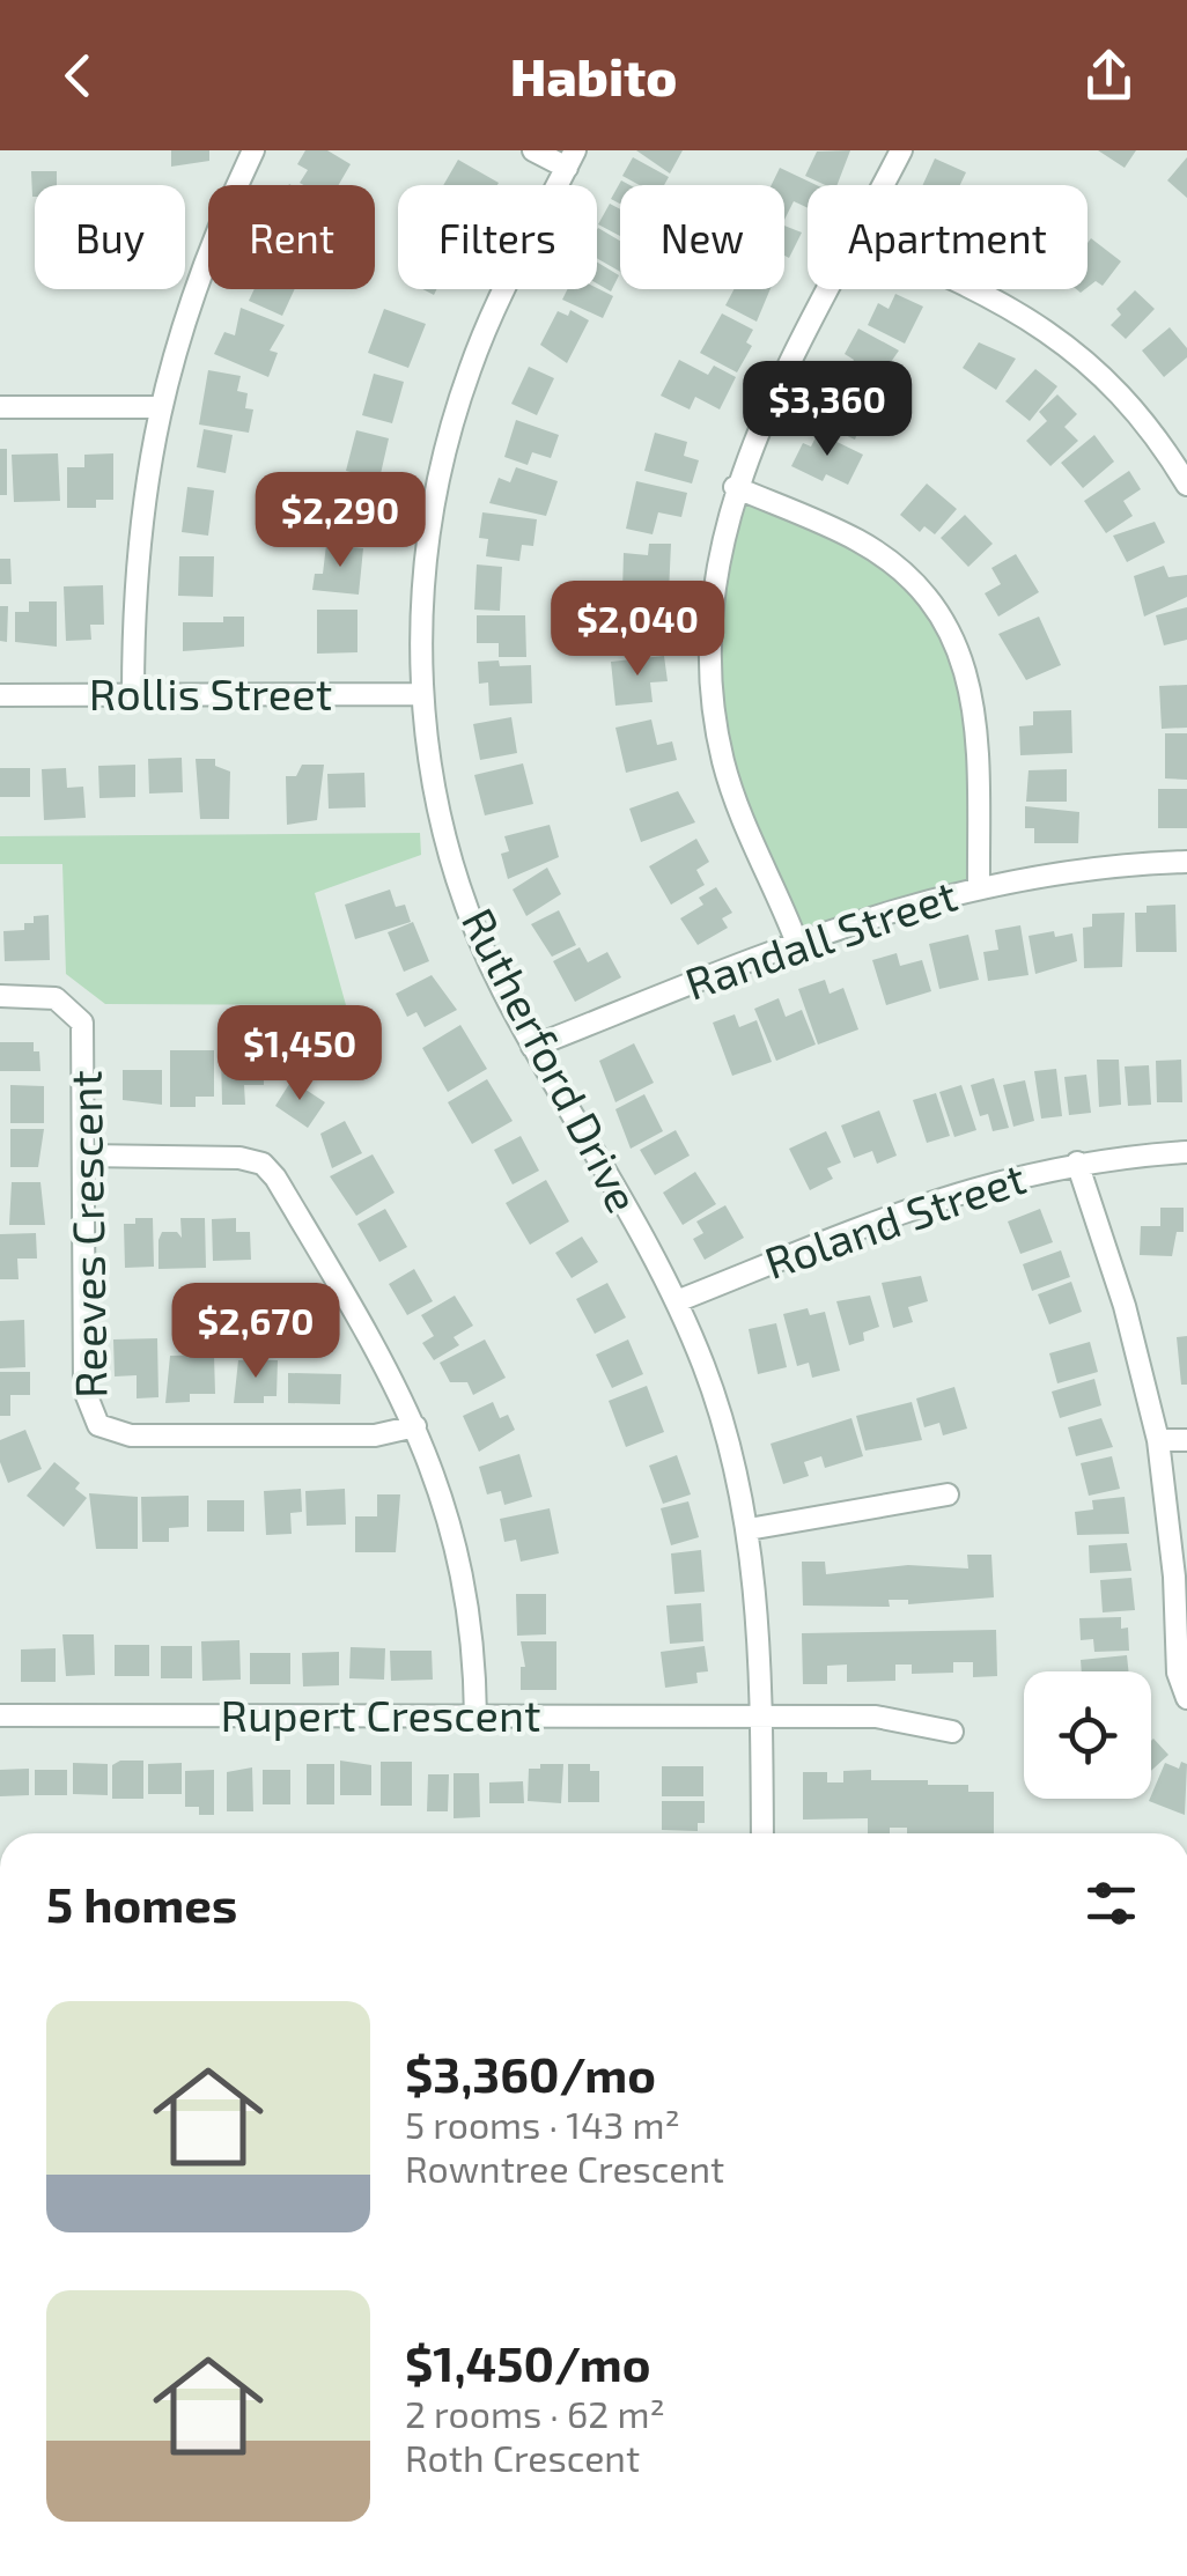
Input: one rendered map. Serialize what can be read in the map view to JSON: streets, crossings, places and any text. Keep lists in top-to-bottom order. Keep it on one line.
{"streets":{"street":["Rollis Street","Randall Street","Rutherford Drive","Roland Street","Reeves Crescent","Rupert Crescent"]},"crossings":[["Rollis Street","Rutherford Drive"],["Randall Street","Rutherford Drive"],["Rutherford Drive","Roland Street"],["Rutherford Drive","Rupert Crescent"]],"page":{"header":"Habito","chip":["Buy","Rent","Filters","New","Apartment"],"price":["$3,360","$2,290","$2,040","$1,450","$2,670"],"heading":"5 homes","list":[{"name":"$3,360/mo","note":"5 rooms · 143 m² · Rowntree Crescent"},{"name":"$1,450/mo","note":"2 rooms · 62 m² · Roth Crescent"}]}}
